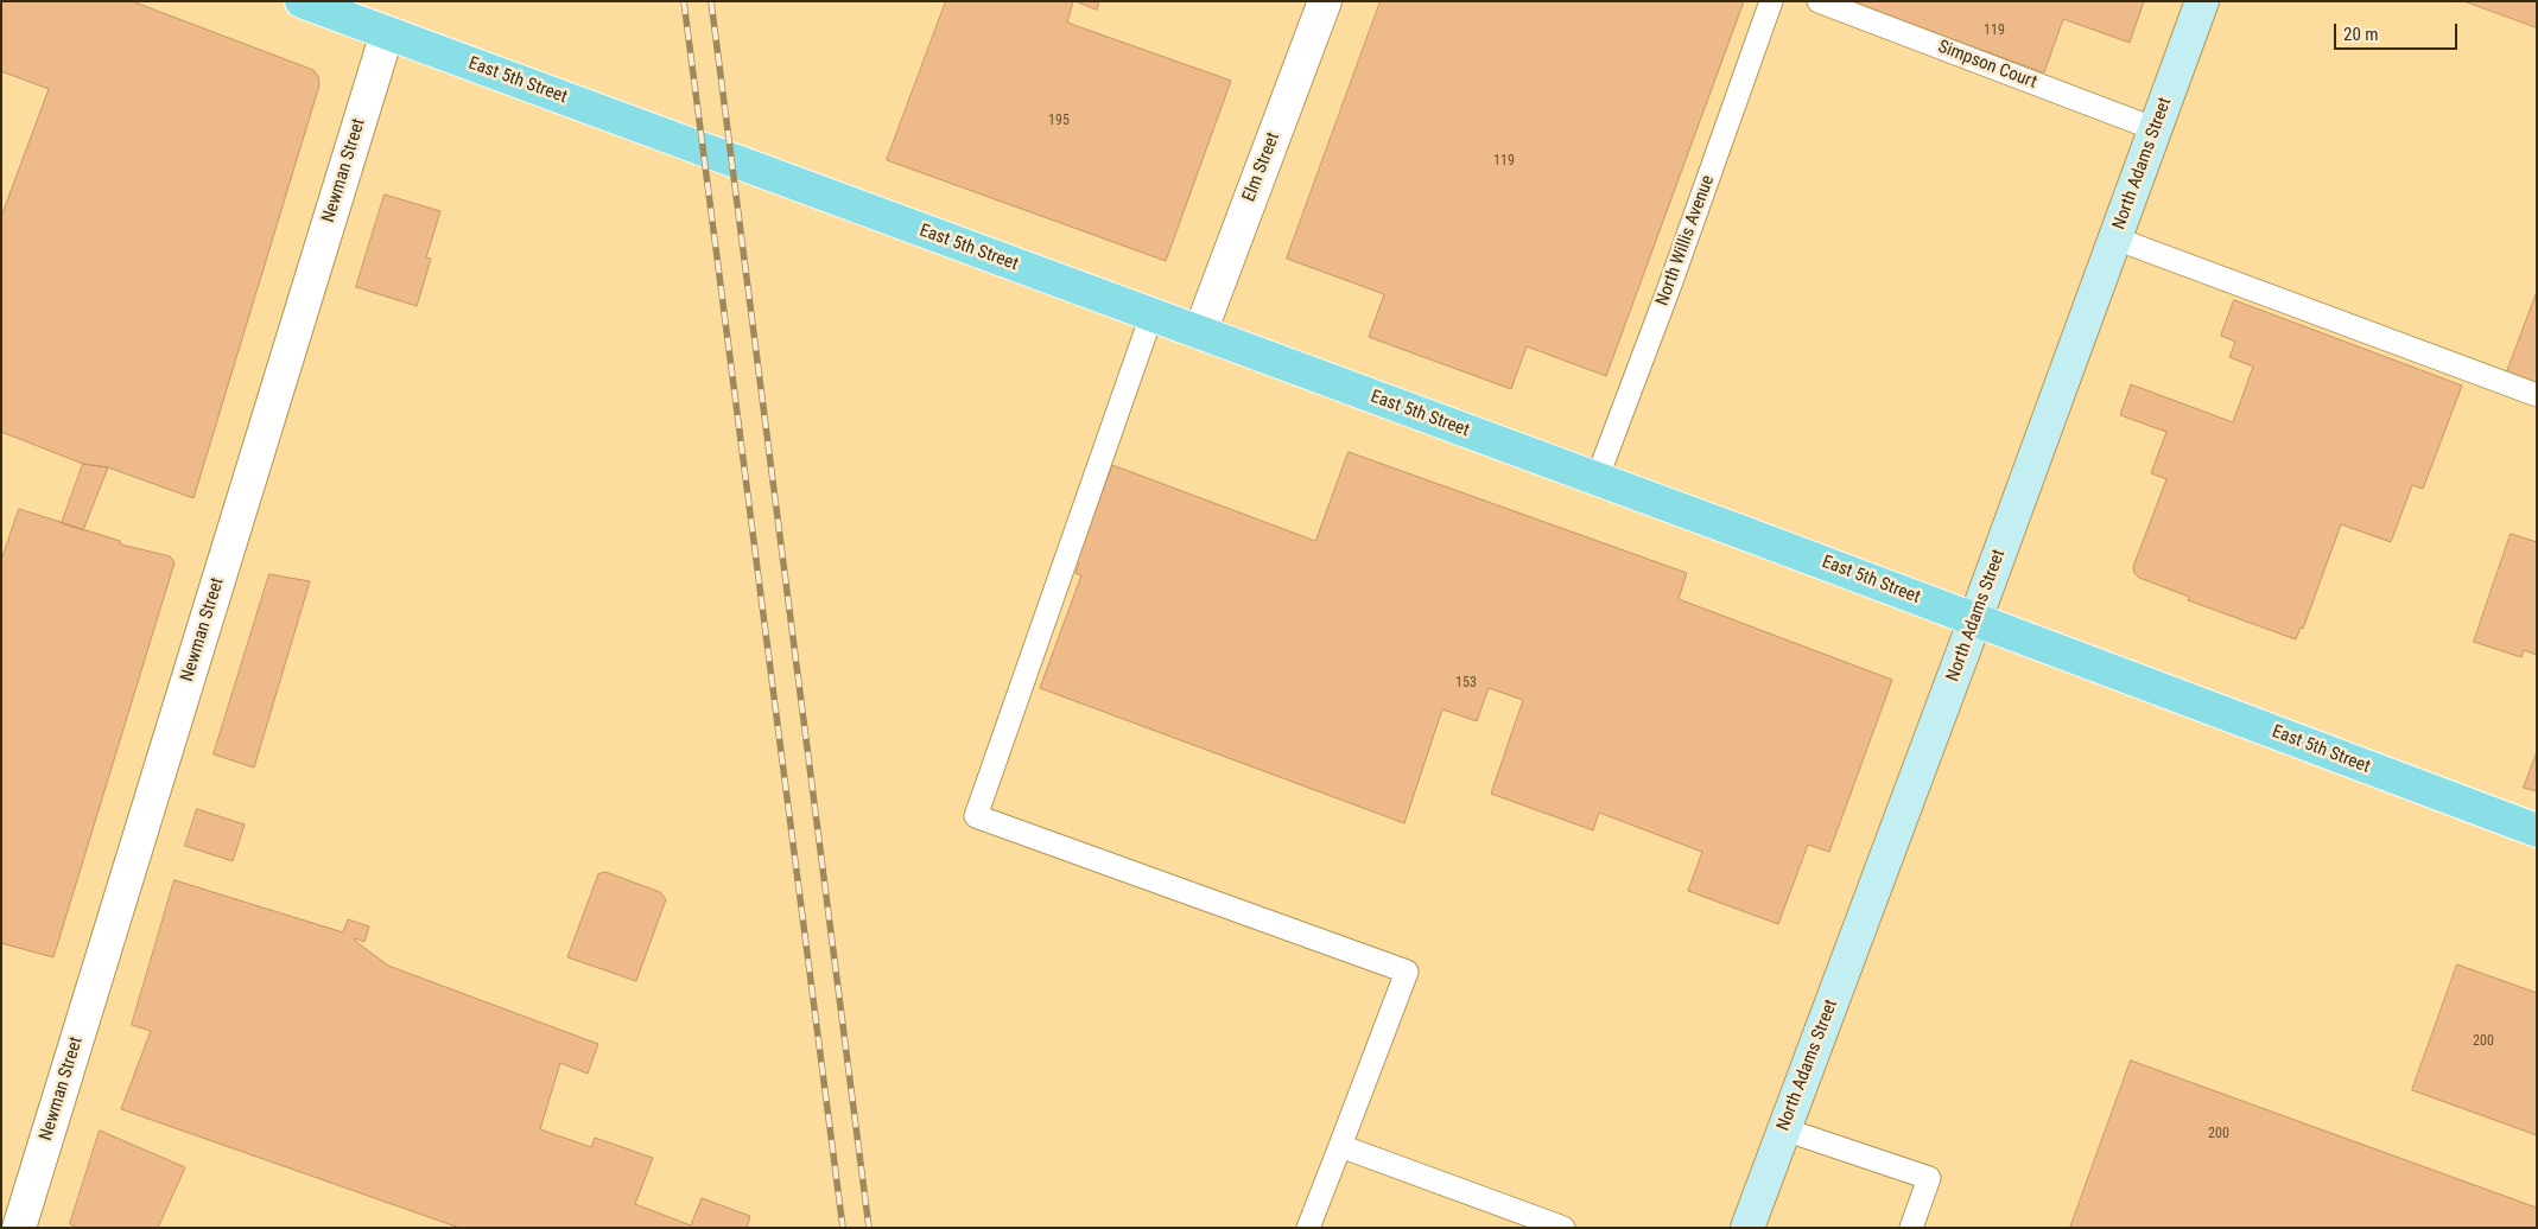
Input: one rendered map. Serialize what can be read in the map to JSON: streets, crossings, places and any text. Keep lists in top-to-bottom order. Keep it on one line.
{"streets":{"main road":["East 5th Street","North Adams Street"],"street":["Elm Street","Newman Street"],"lane":["Simpson Court","North Willis Avenue"]},"crossings":[["Simpson Court","North Adams Street"],["East 5th Street","North Adams Street"],["East 5th Street","Elm Street"],["East 5th Street","Newman Street"],["East 5th Street","North Willis Avenue"]],"house_numbers":["119","195","119","153","200","200"],"scale_bar":"20 m"}
